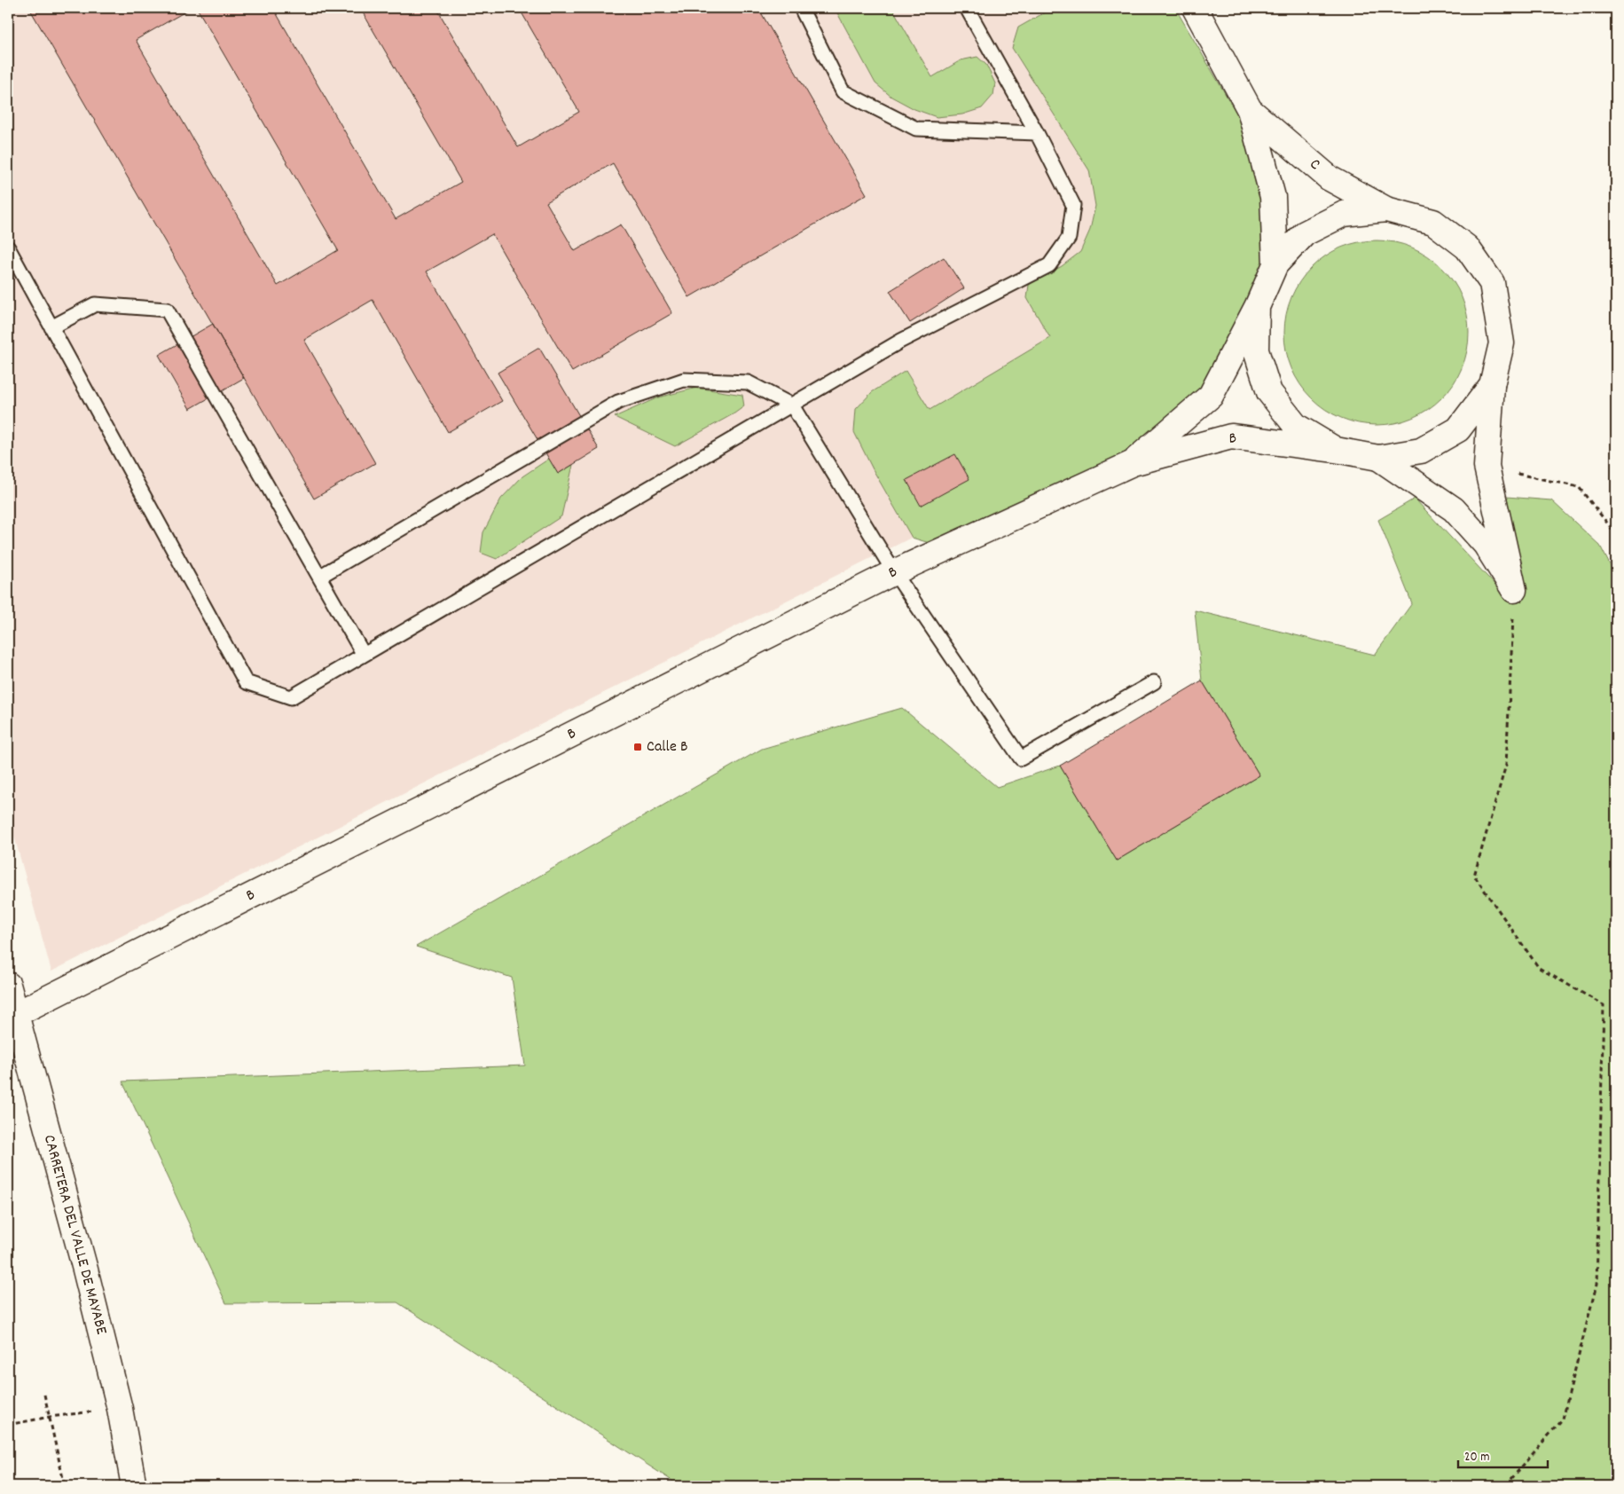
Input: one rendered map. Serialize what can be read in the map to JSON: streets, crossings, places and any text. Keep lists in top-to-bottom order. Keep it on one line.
{"streets":{"street":["C","B","CARRETERA DEL VALLE DE MAYABE"]},"crossings":[["C","B"],["B","CARRETERA DEL VALLE DE MAYABE"]],"places":{"transit":["Calle B"]},"scale_bar":"20 m"}
